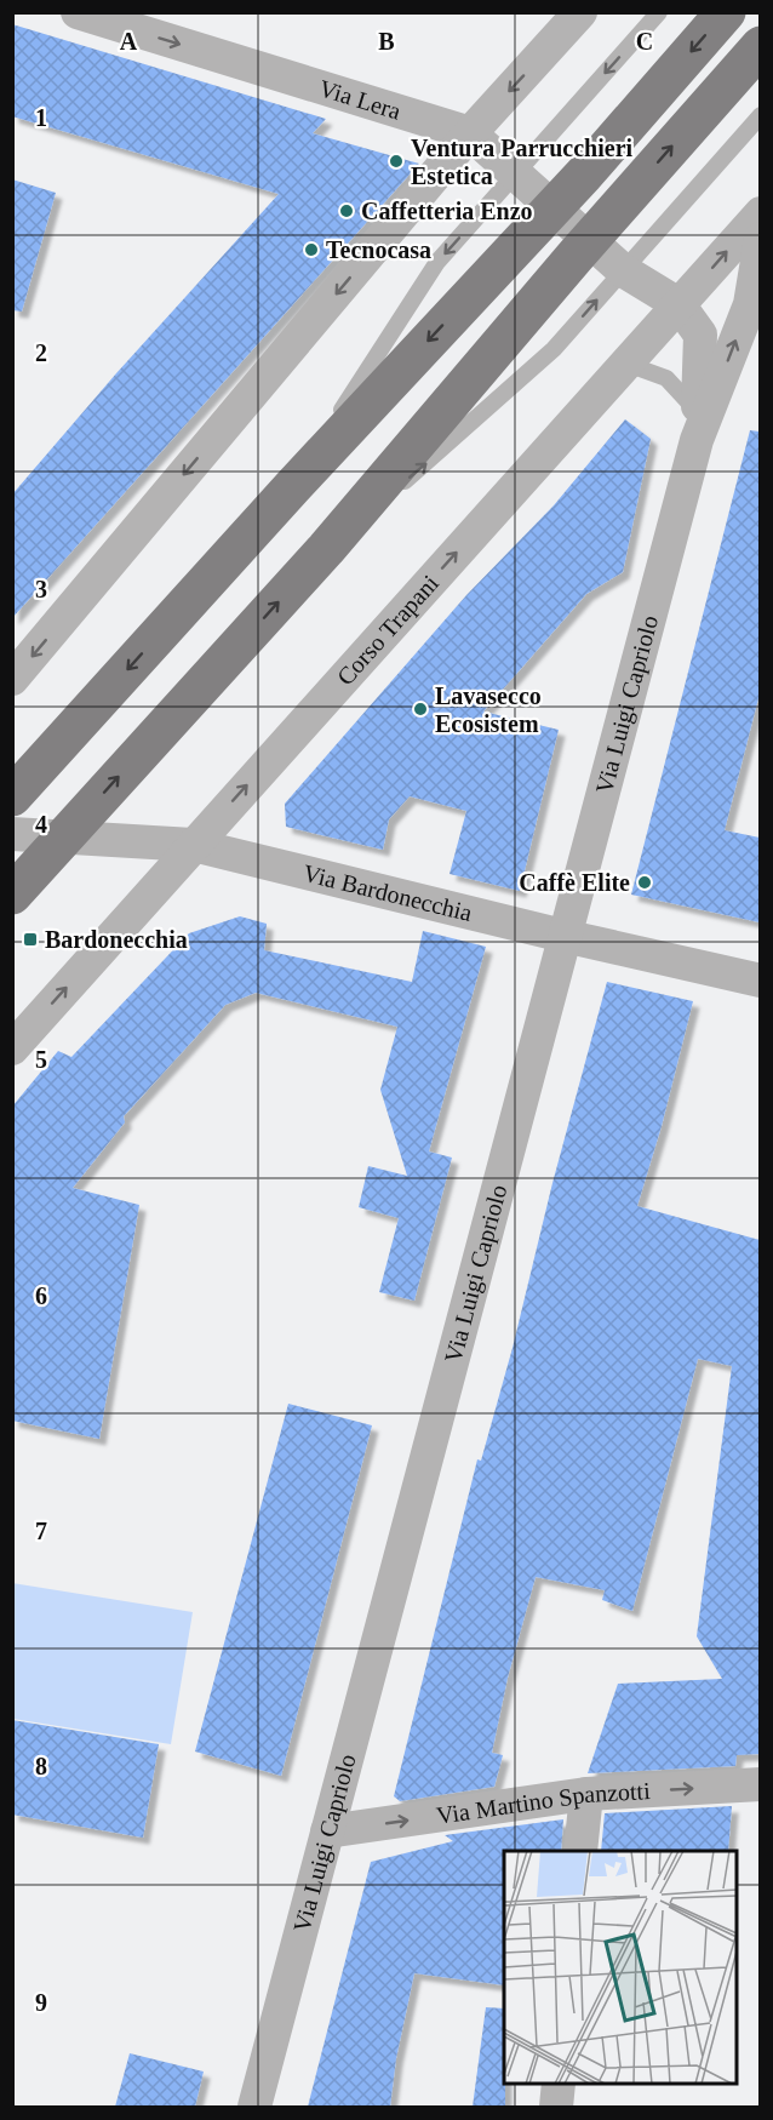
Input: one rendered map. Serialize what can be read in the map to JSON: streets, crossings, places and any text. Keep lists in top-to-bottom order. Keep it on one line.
{"streets":{"street":["Via Lera","Corso Trapani","Via Luigi Capriolo","Via Bardonecchia","Via Martino Spanzotti"]},"crossings":[["Via Lera","Corso Trapani"],["Via Lera","Via Luigi Capriolo"],["Corso Trapani","Via Luigi Capriolo"],["Corso Trapani","Via Bardonecchia"],["Via Luigi Capriolo","Via Bardonecchia"],["Via Luigi Capriolo","Via Martino Spanzotti"]],"one_way":["Via Lera","Via Martino Spanzotti"],"places":{"other":["Ventura Parrucchieri Estetica","Caffetteria Enzo","Tecnocasa","Lavasecco Ecosistem","Caffè Elite"],"transit":["Bardonecchia"]},"grid":{"columns":["A","B","C"],"rows":["1","2","3","4","5","6","7","8","9"]}}
